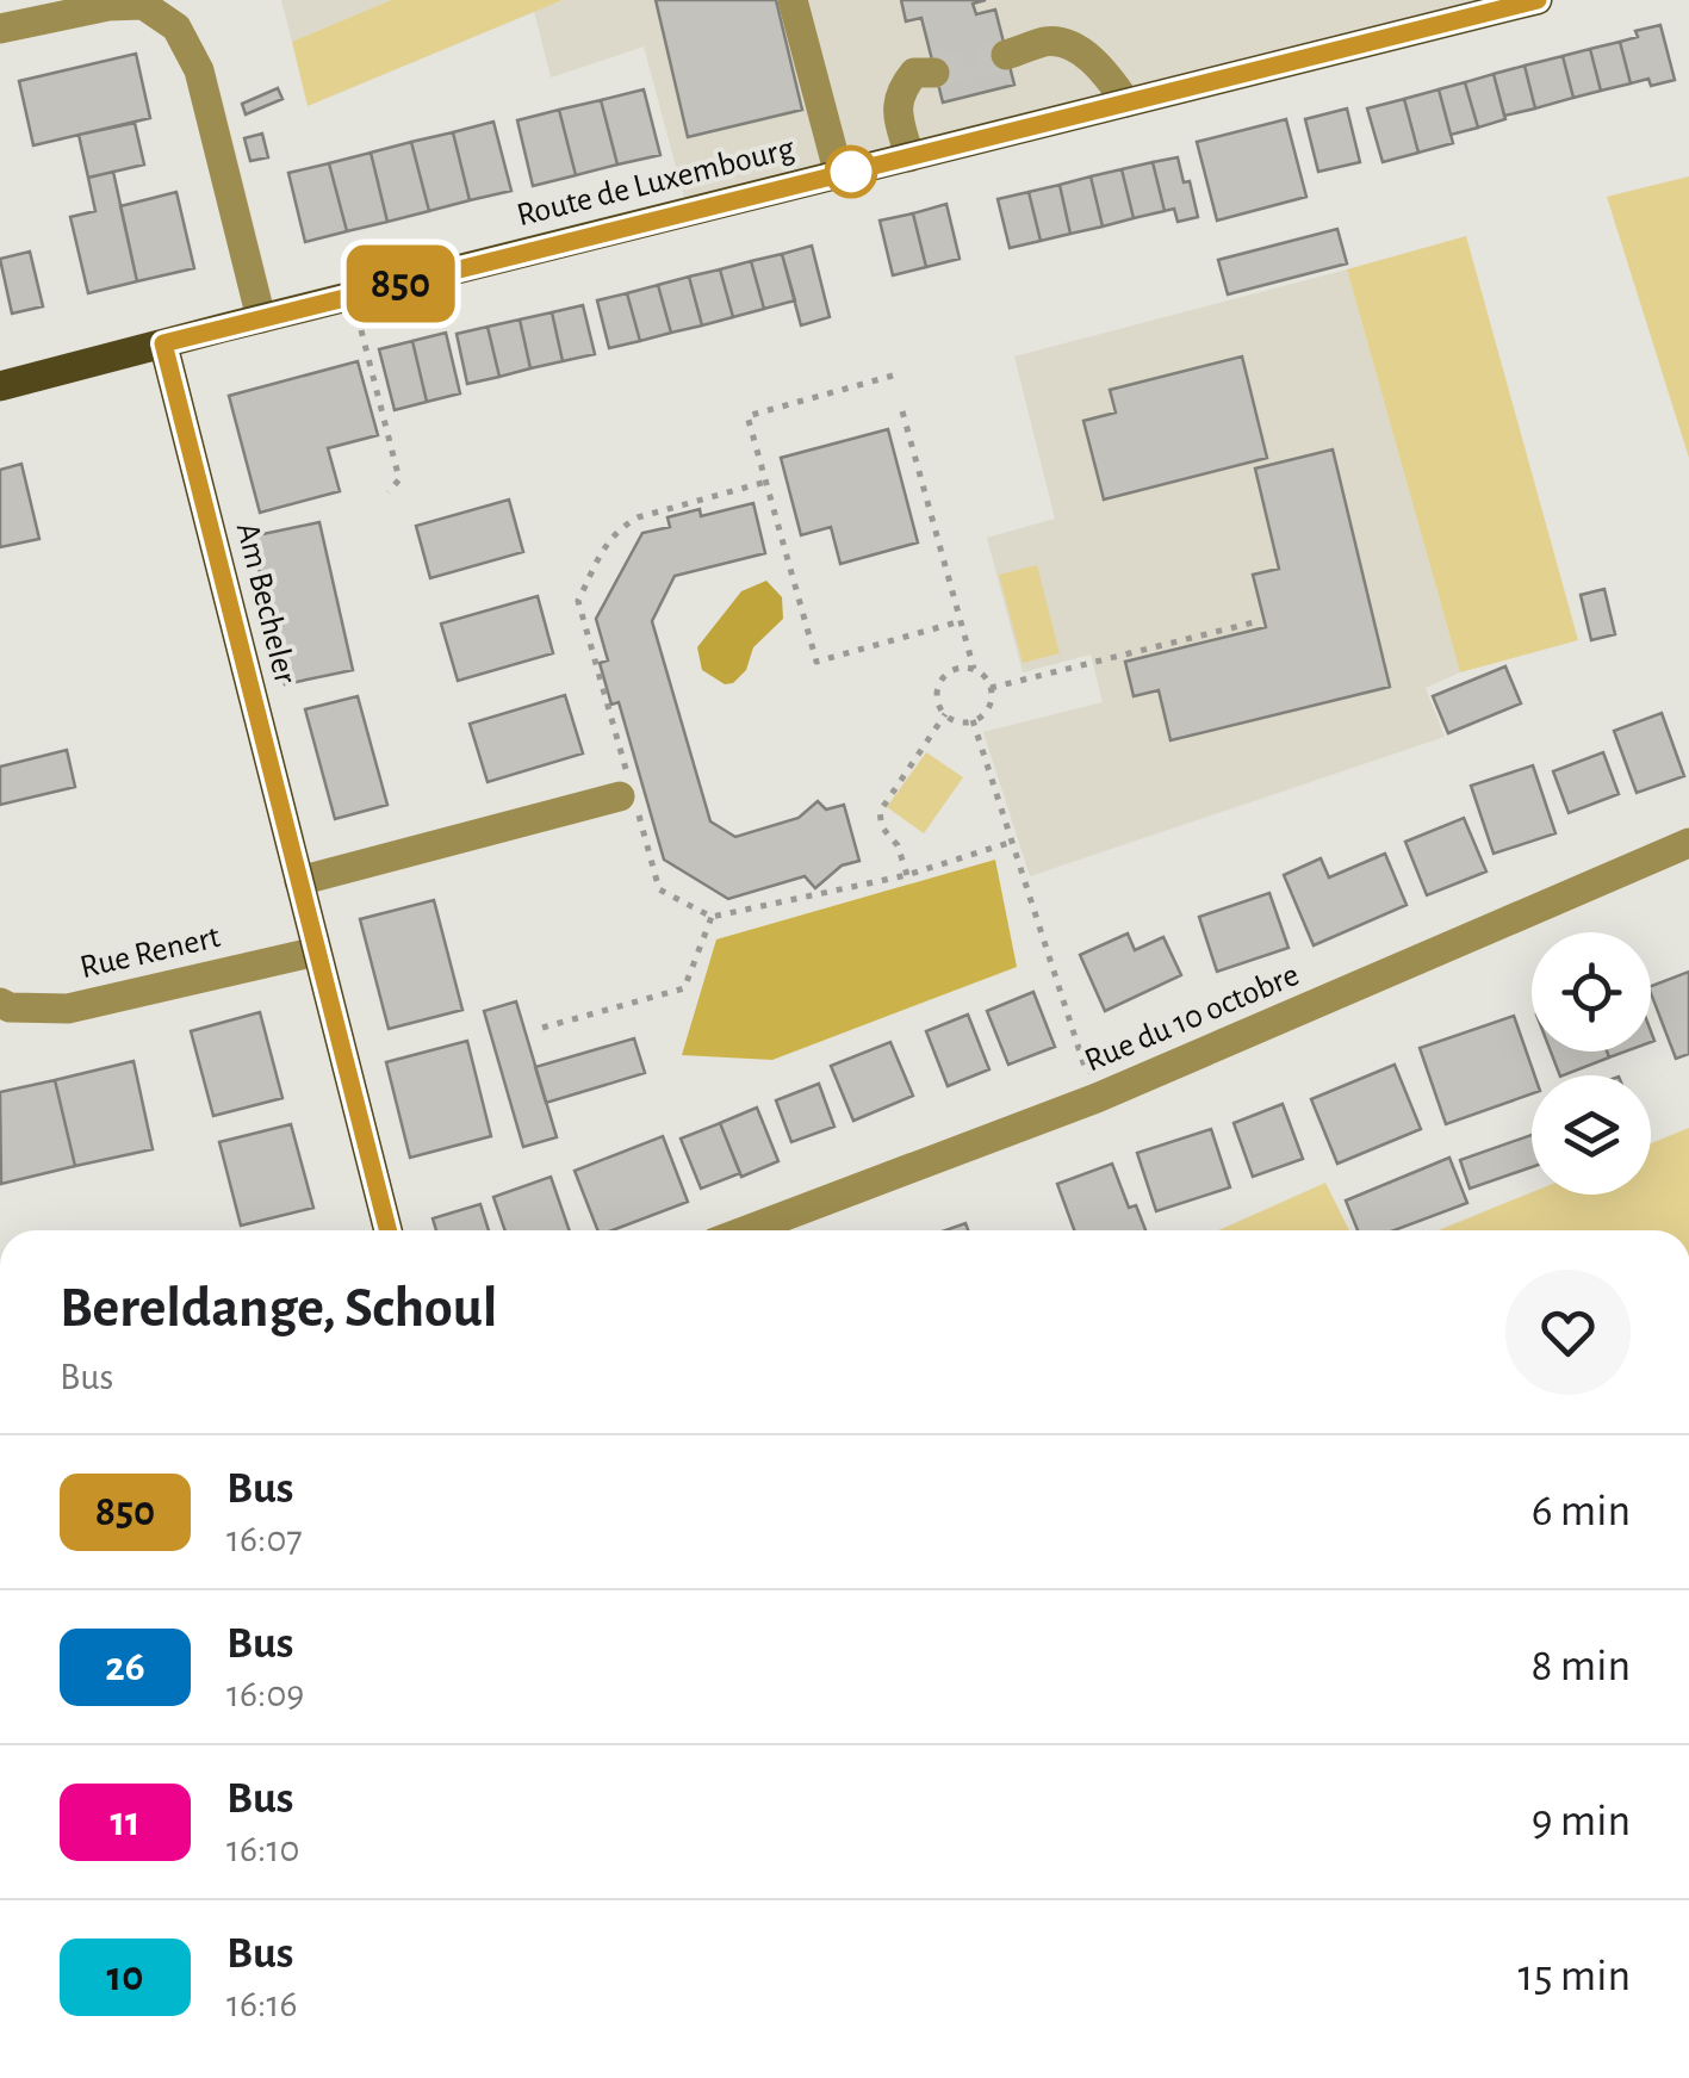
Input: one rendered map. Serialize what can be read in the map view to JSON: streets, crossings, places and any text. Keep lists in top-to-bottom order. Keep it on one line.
{"streets":{"main road":["Route de Luxembourg","Am Becheler"],"street":["Rue Renert","Rue du 10 octobre"]},"crossings":[["Route de Luxembourg","Am Becheler"],["Am Becheler","Rue Renert"]],"lines":["bus line 850"],"page":{"on_map":"850","heading":["Bereldange, Schoul","Bus"],"list":[{"mark":"850","name":"Bus","note":"16:07","value":"6 min"},{"mark":"26","name":"Bus","note":"16:09","value":"8 min"},{"mark":"11","name":"Bus","note":"16:10","value":"9 min"},{"mark":"10","name":"Bus","note":"16:16","value":"15 min"}]}}
